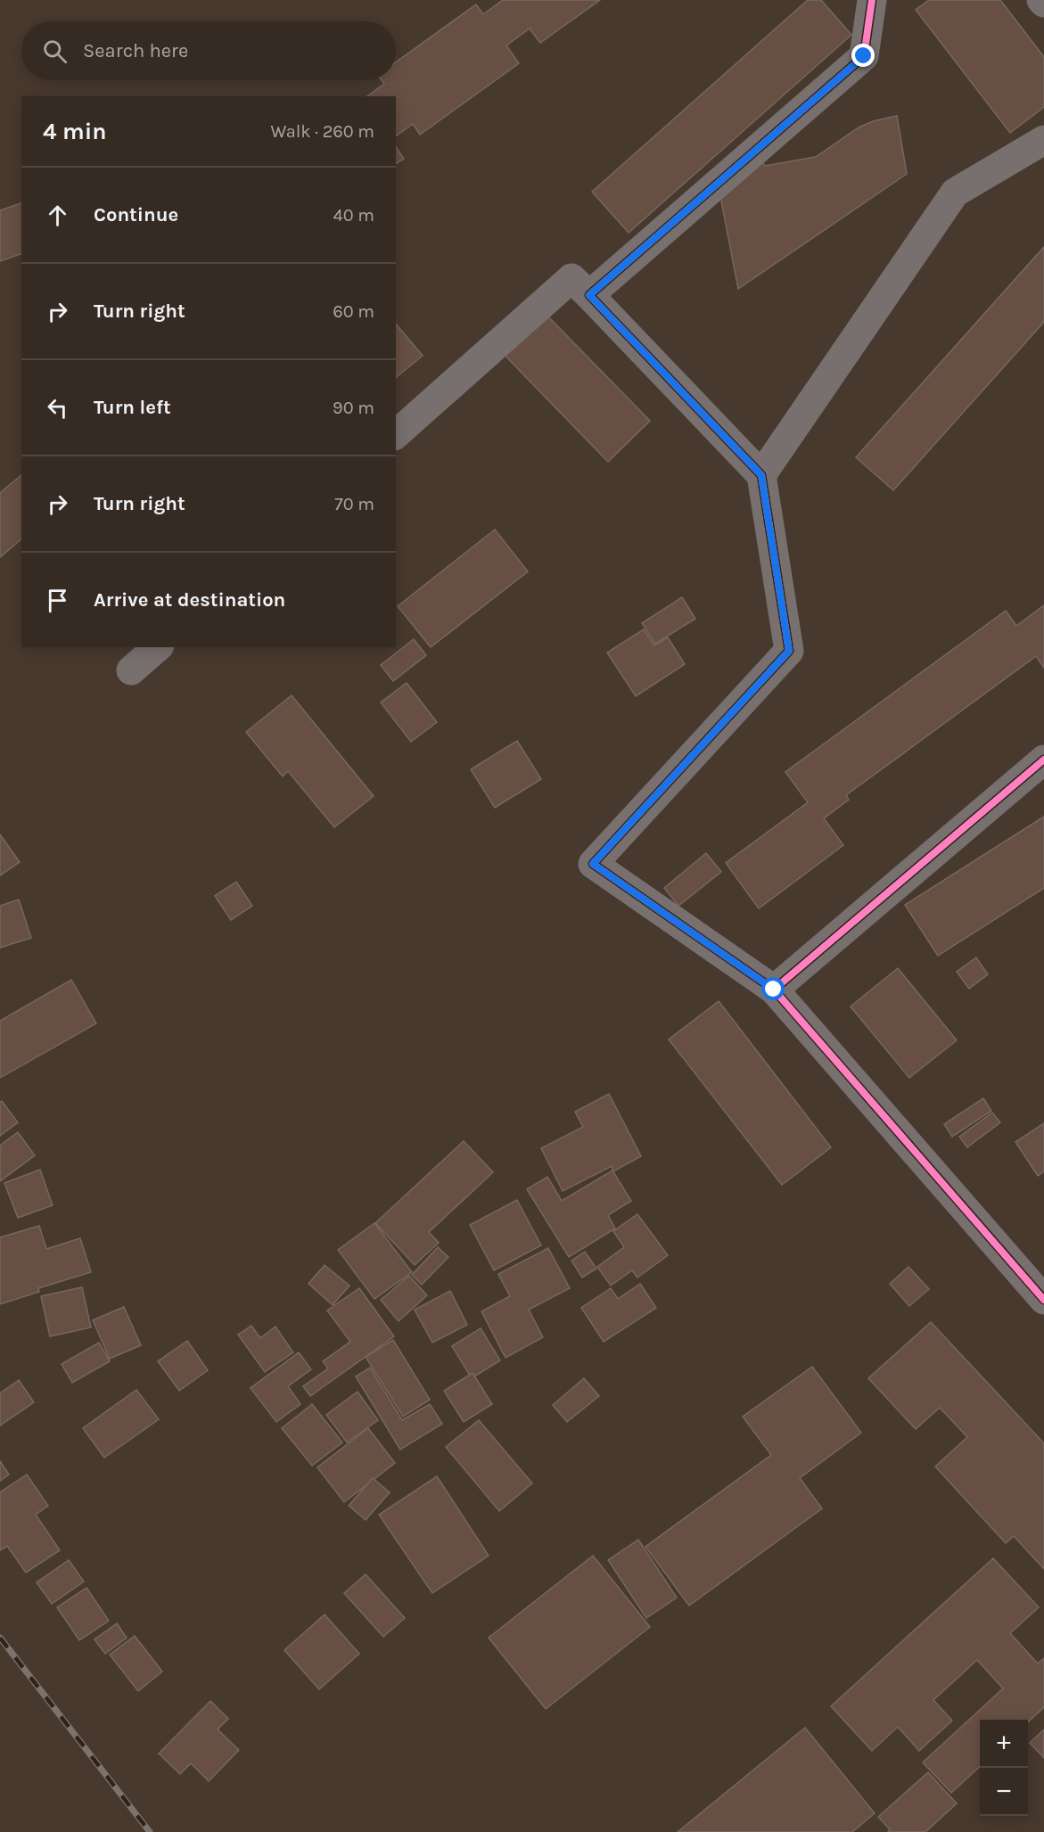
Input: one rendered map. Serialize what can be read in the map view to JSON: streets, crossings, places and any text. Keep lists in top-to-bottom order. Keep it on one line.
{"page":{"search":"Search here","heading":["4 min","Walk · 260 m"],"list":[["Continue","40 m"],["Turn right","60 m"],["Turn left","90 m"],["Turn right","70 m"],"Arrive at destination"],"map_buttons":["+","−"]}}
